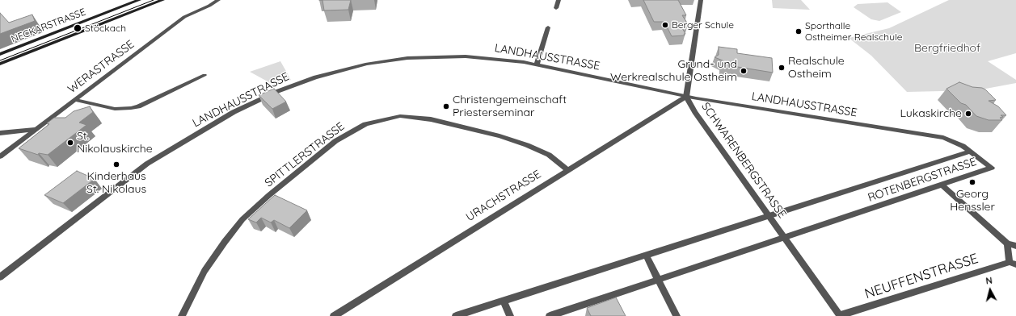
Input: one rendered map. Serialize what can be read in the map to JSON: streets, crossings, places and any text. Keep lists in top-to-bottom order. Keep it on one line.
{"streets":{"main road":["NECKARSTRASSE"],"street":["LANDHAUSSTRASSE","WERASTRASSE","SPITTLERSTRASSE","SCHWARENBERGSTRASSE","ROTENBERGSTRASSE","URACHSTRASSE","NEUFFENSTRASSE"]},"crossings":[["LANDHAUSSTRASSE","SCHWARENBERGSTRASSE"],["LANDHAUSSTRASSE","ROTENBERGSTRASSE"],["LANDHAUSSTRASSE","URACHSTRASSE"],["SPITTLERSTRASSE","URACHSTRASSE"],["SCHWARENBERGSTRASSE","ROTENBERGSTRASSE"],["SCHWARENBERGSTRASSE","URACHSTRASSE"],["SCHWARENBERGSTRASSE","NEUFFENSTRASSE"]],"parks":["Bergfriedhof"],"places":["Berger Schule","Stöckach","Sporthalle Ostheimer Realschule","Realschule Ostheim","Grund- und Werkrealschule Ostheim","Christengemeinschaft Priesterseminar","Lukaskirche","St. Nikolauskirche","Kinderhaus St. Nikolaus","Georg Henssler"],"north":"top"}
